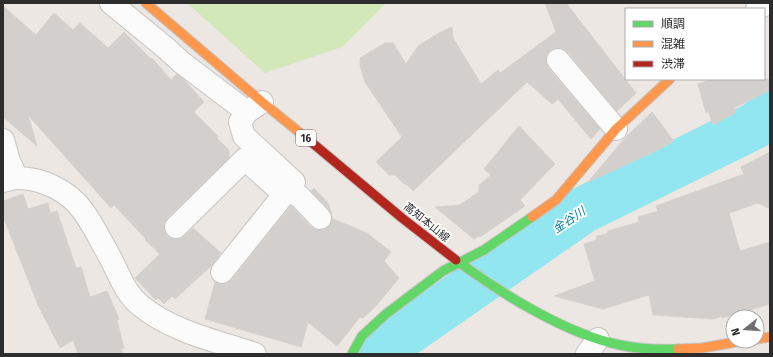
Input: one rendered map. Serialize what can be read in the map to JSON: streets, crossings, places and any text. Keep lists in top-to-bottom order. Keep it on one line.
{"streets":{"main road":["16","高知本山線"]},"water":["金谷川"],"legend":["順調","混雑","渋滞"],"north":"left"}
